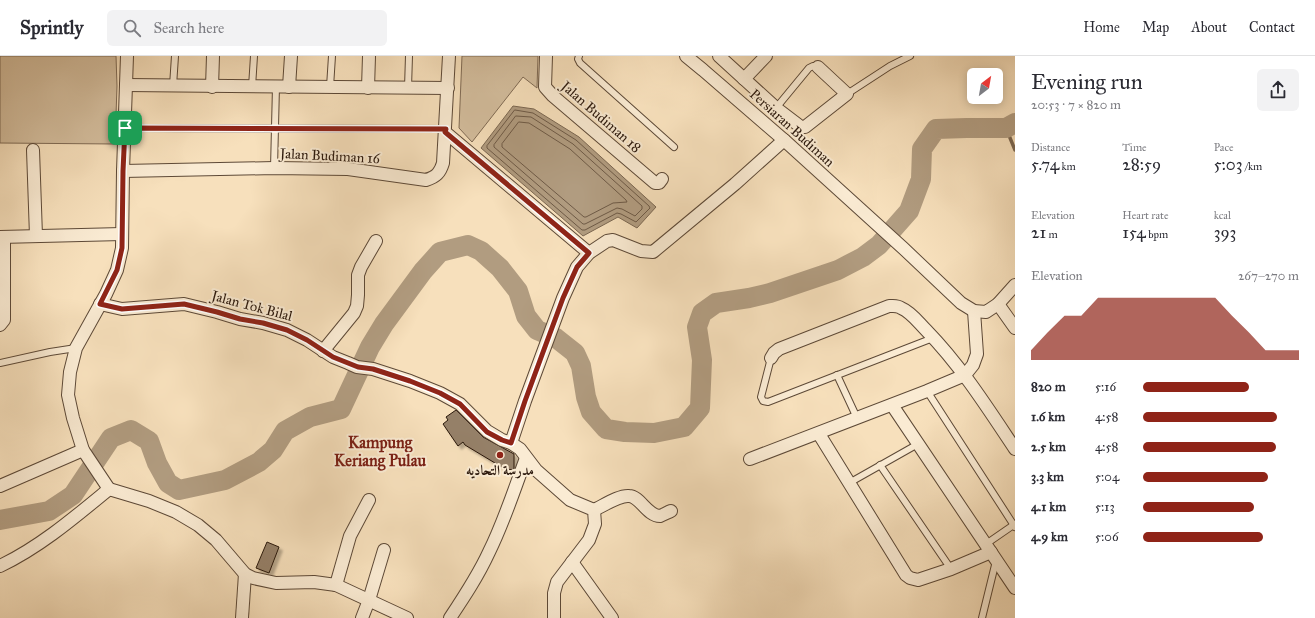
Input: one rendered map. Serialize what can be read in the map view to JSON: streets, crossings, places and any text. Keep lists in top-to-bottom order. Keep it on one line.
{"streets":{"street":["Jalan Budiman 18","Persiaran Budiman","Jalan Budiman 16","Jalan Tok Bilal"]},"districts":["Kampung Keriang Pulau"],"places":["مدرسة التحاديه"],"north":"top right","page":{"header":"Sprintly","search":"Search here","nav":["Home","Map","About","Contact"],"heading":["Evening run","20:53 · 7 × 820 m"],"stats":[["Distance","5.74 km"],["Time","28:59"],["Pace","5:03 /km"],["Elevation","21 m"],["Heart rate","154 bpm"],["kcal","393"]],"chart":["Elevation","267–270 m"],"list":[{"name":"820 m","note":"5:16"},{"name":"1.6 km","note":"4:58"},{"name":"2.5 km","note":"4:58"},{"name":"3.3 km","note":"5:04"},{"name":"4.1 km","note":"5:13"},{"name":"4.9 km","note":"5:06"}]}}
